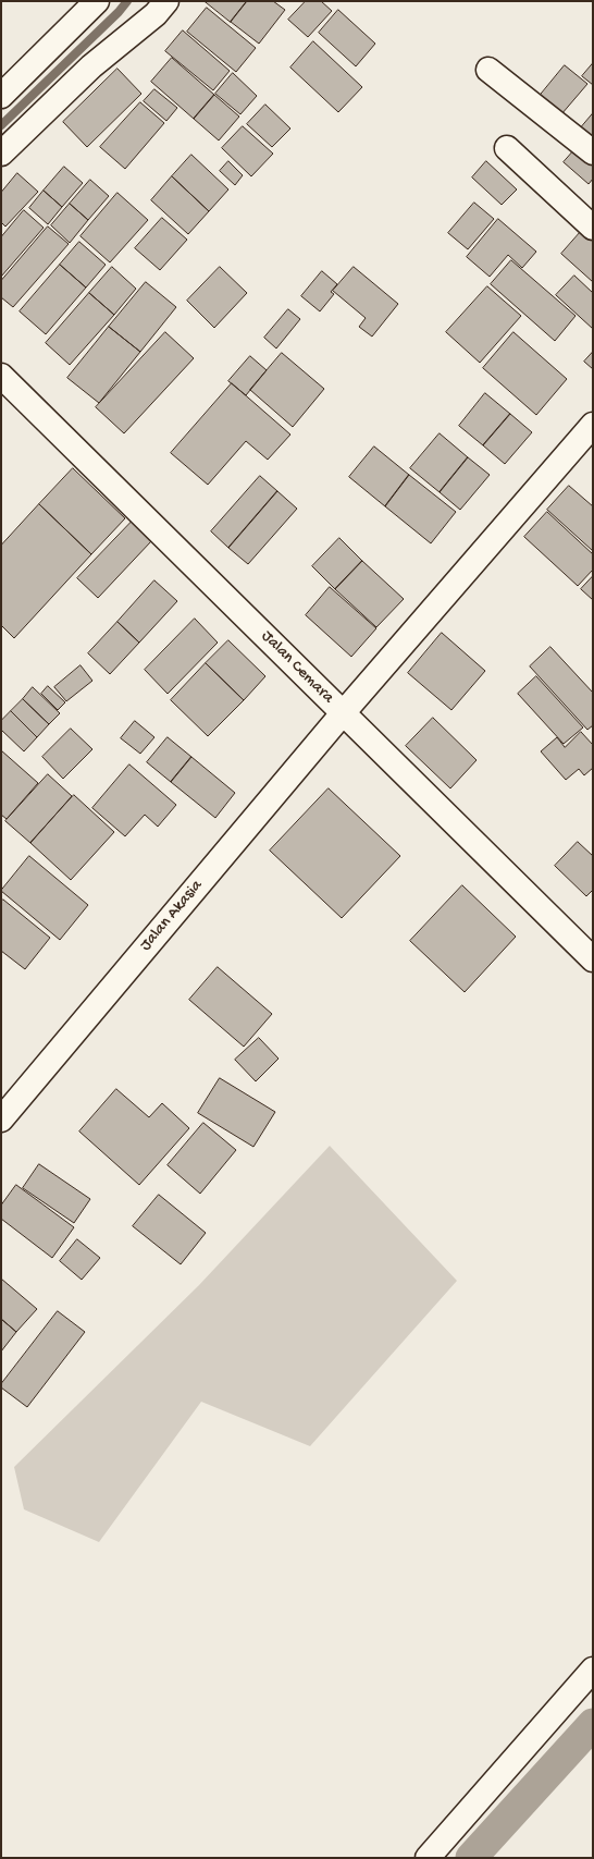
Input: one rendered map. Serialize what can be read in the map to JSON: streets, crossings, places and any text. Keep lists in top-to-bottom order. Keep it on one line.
{"streets":{"street":["Jalan Cemara","Jalan Akasia"]},"crossings":[["Jalan Cemara","Jalan Akasia"]]}
